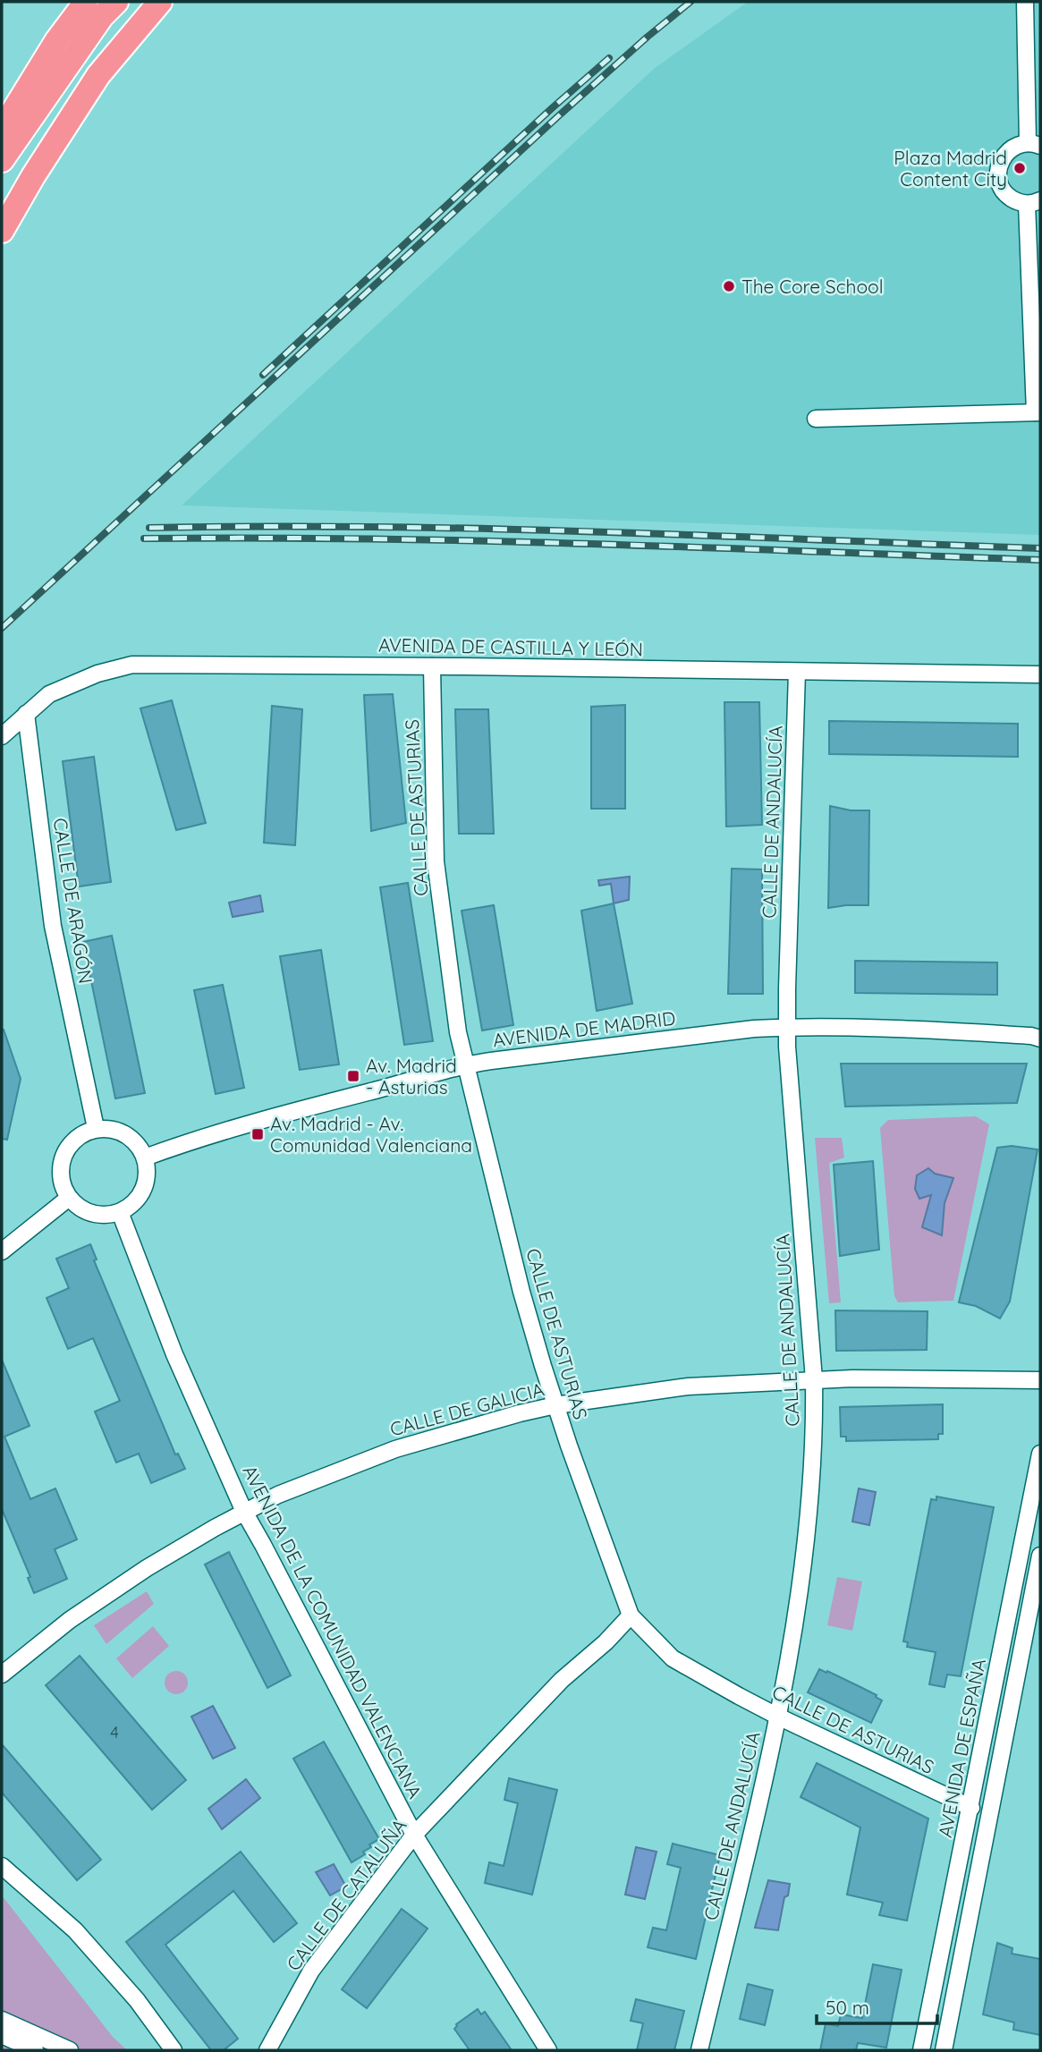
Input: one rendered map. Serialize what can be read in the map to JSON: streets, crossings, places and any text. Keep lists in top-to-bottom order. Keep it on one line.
{"streets":{"street":["AVENIDA DE CASTILLA Y LEÓN","CALLE DE ASTURIAS","CALLE DE ANDALUCÍA","CALLE DE ARAGÓN","AVENIDA DE MADRID","CALLE DE GALICIA","AVENIDA DE LA COMUNIDAD VALENCIANA","AVENIDA DE ESPAÑA","CALLE DE CATALUÑA"]},"crossings":[["AVENIDA DE CASTILLA Y LEÓN","CALLE DE ASTURIAS"],["AVENIDA DE CASTILLA Y LEÓN","CALLE DE ANDALUCÍA"],["AVENIDA DE CASTILLA Y LEÓN","CALLE DE ARAGÓN"],["CALLE DE ASTURIAS","CALLE DE ANDALUCÍA"],["CALLE DE ASTURIAS","AVENIDA DE MADRID"],["CALLE DE ASTURIAS","CALLE DE GALICIA"],["CALLE DE ASTURIAS","AVENIDA DE ESPAÑA"],["CALLE DE ASTURIAS","CALLE DE CATALUÑA"],["CALLE DE ANDALUCÍA","AVENIDA DE MADRID"],["CALLE DE ANDALUCÍA","CALLE DE GALICIA"],["CALLE DE ARAGÓN","AVENIDA DE MADRID"],["CALLE DE ARAGÓN","AVENIDA DE LA COMUNIDAD VALENCIANA"],["AVENIDA DE MADRID","AVENIDA DE LA COMUNIDAD VALENCIANA"],["CALLE DE GALICIA","AVENIDA DE LA COMUNIDAD VALENCIANA"],["AVENIDA DE LA COMUNIDAD VALENCIANA","CALLE DE CATALUÑA"]],"places":{"other":["Plaza Madrid Content City","The Core School"],"transit":["Av. Madrid - Asturias","Av. Madrid - Av. Comunidad Valenciana"]},"house_numbers":["4"],"scale_bar":"50 m"}
